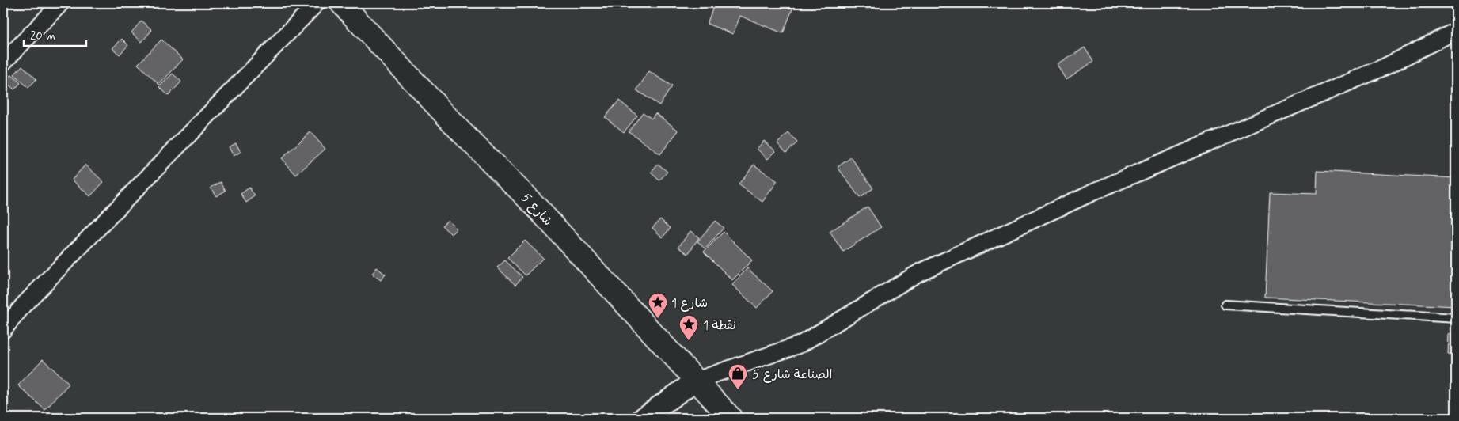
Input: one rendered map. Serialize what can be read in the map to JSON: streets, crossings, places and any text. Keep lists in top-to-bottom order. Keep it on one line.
{"streets":{"main road":["شارع 5"]},"places":{"place":["شارع 1","نقطة 1"],"shop":["الصناعة شارع 5"]},"scale_bar":"20 m"}
